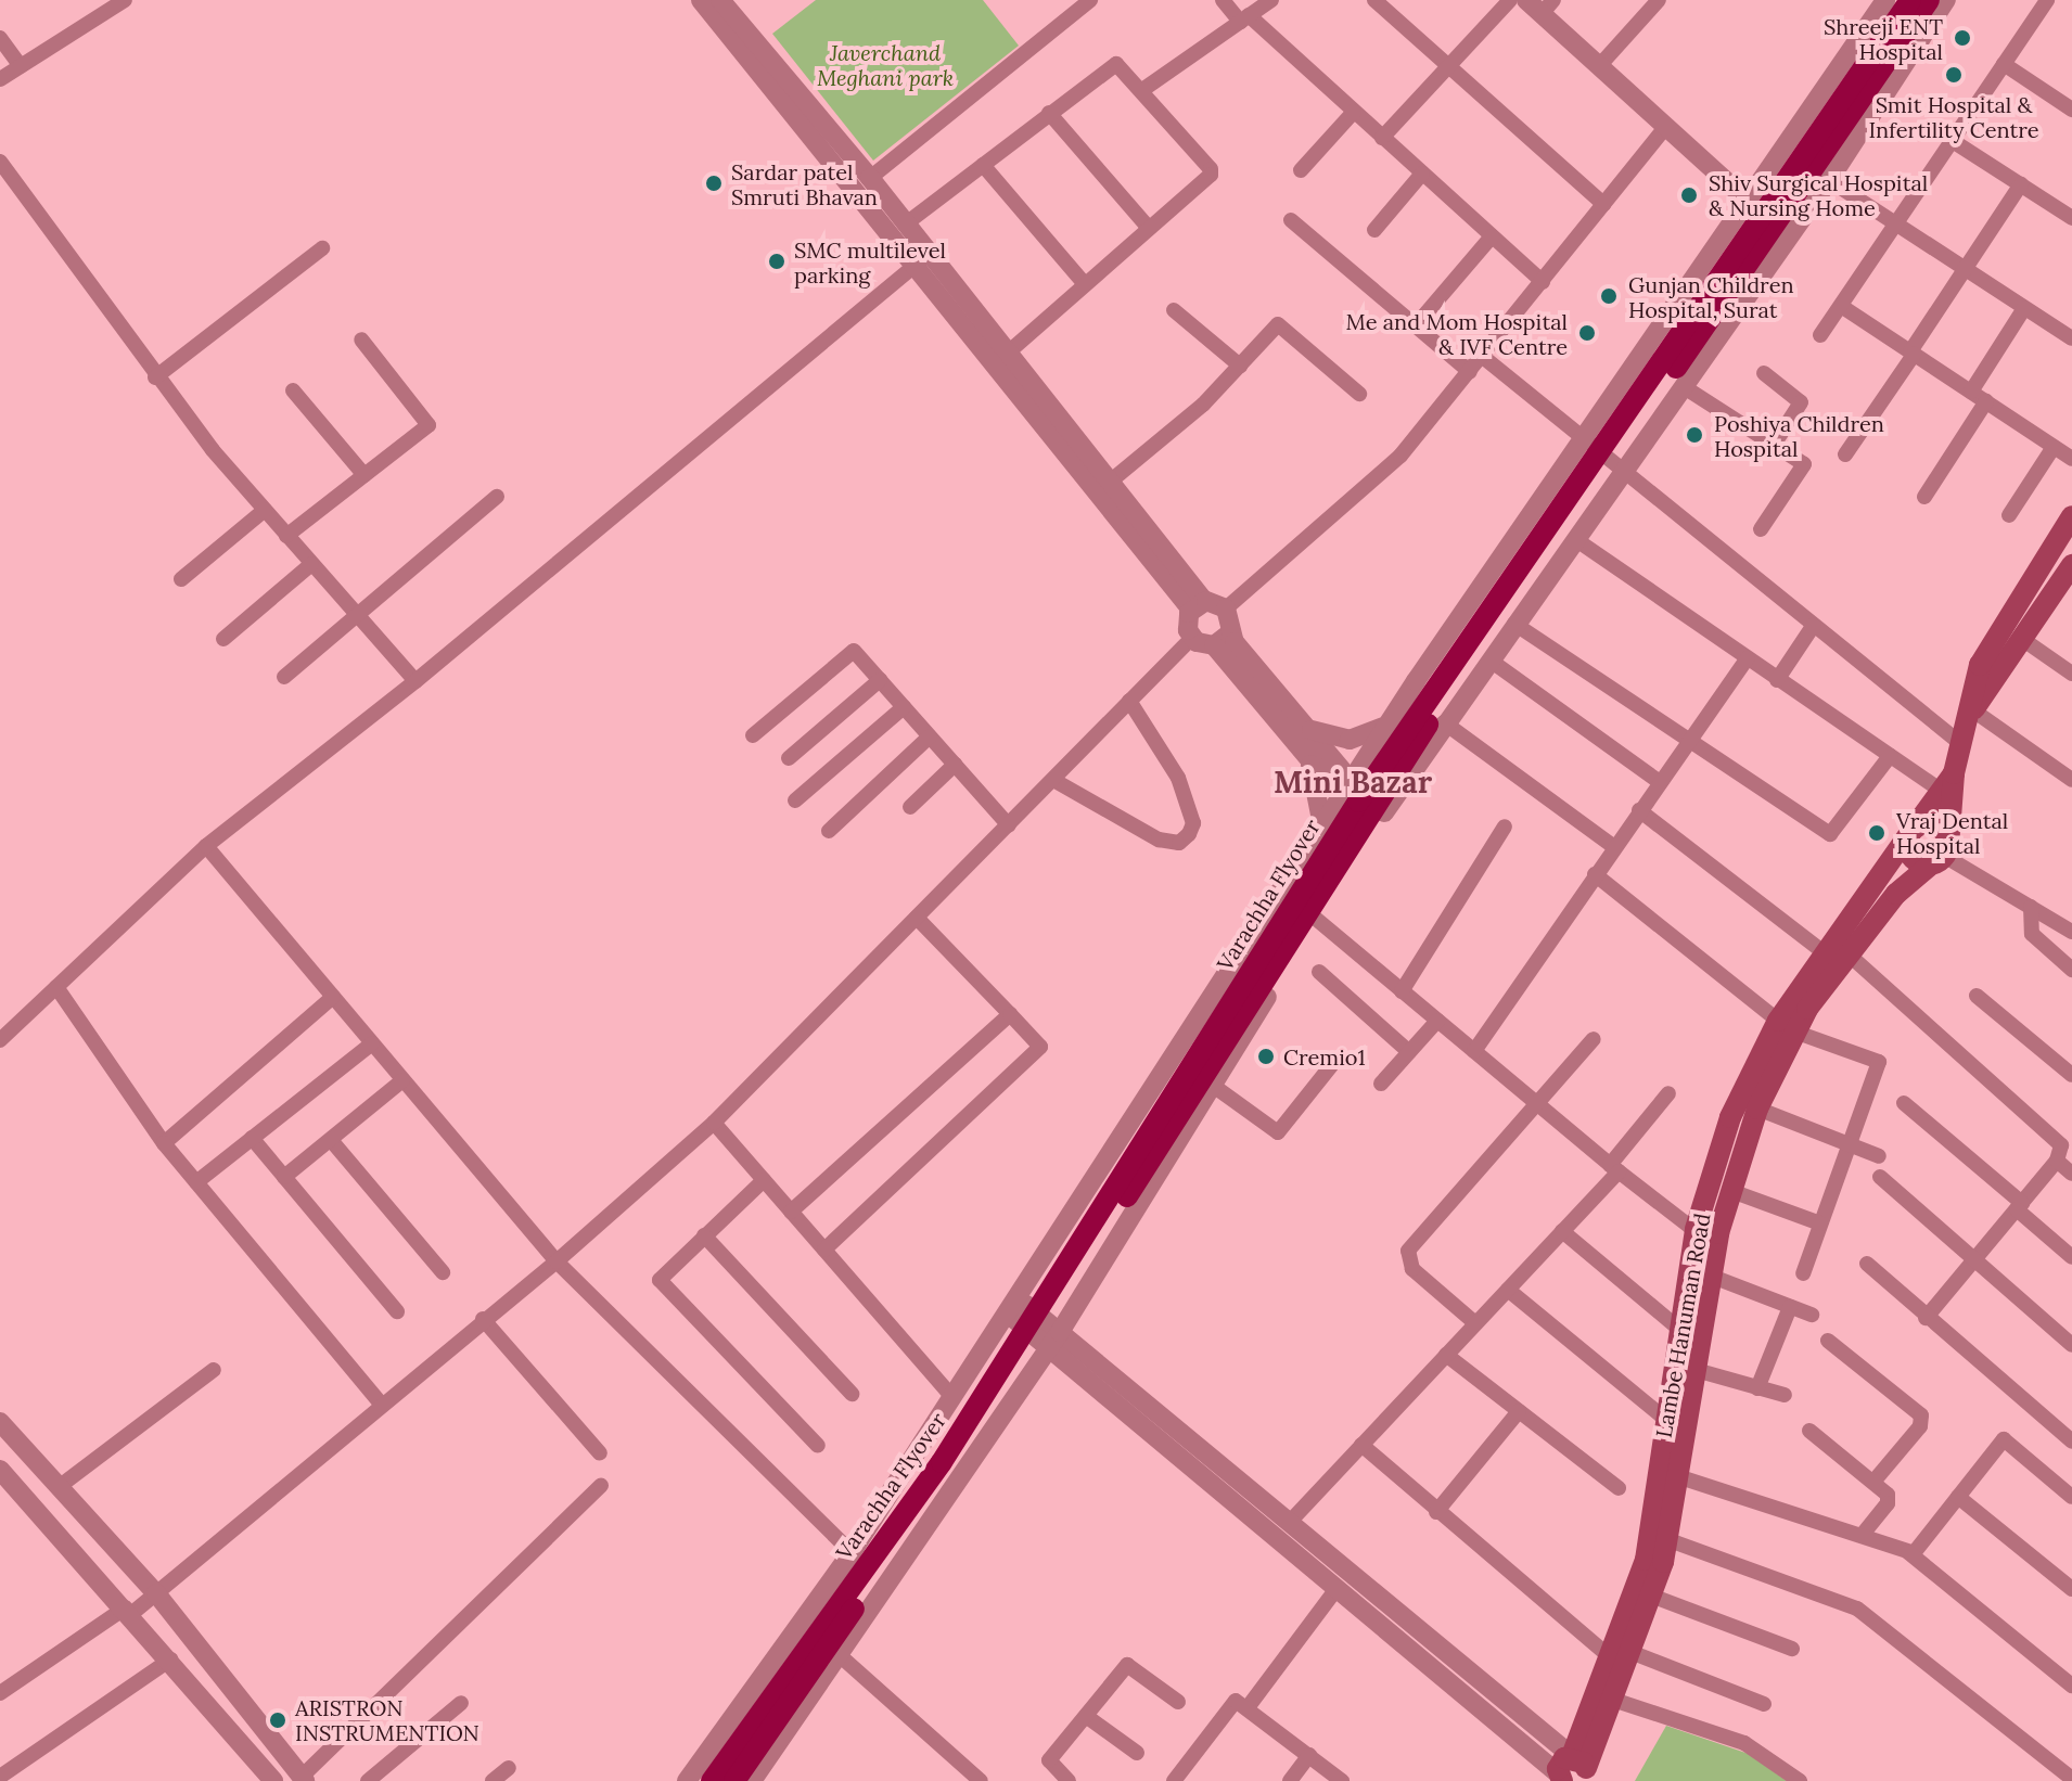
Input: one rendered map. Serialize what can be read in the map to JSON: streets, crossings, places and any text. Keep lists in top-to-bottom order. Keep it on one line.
{"streets":{"main road":["Varachha Flyover","Lambe Hanuman Road"]},"districts":["Mini Bazar"],"parks":["Javerchand Meghani park"],"places":["Shreeji ENT Hospital","Smit Hospital & Infertility Centre","Sardar patel Smruti Bhavan","Shiv Surgical Hospital & Nursing Home","SMC multilevel parking","Gunjan Children Hospital, Surat","Me and Mom Hospital & IVF Centre","Poshiya Children Hospital","Vraj Dental Hospital","Cremio1","ARISTRON INSTRUMENTION"]}
